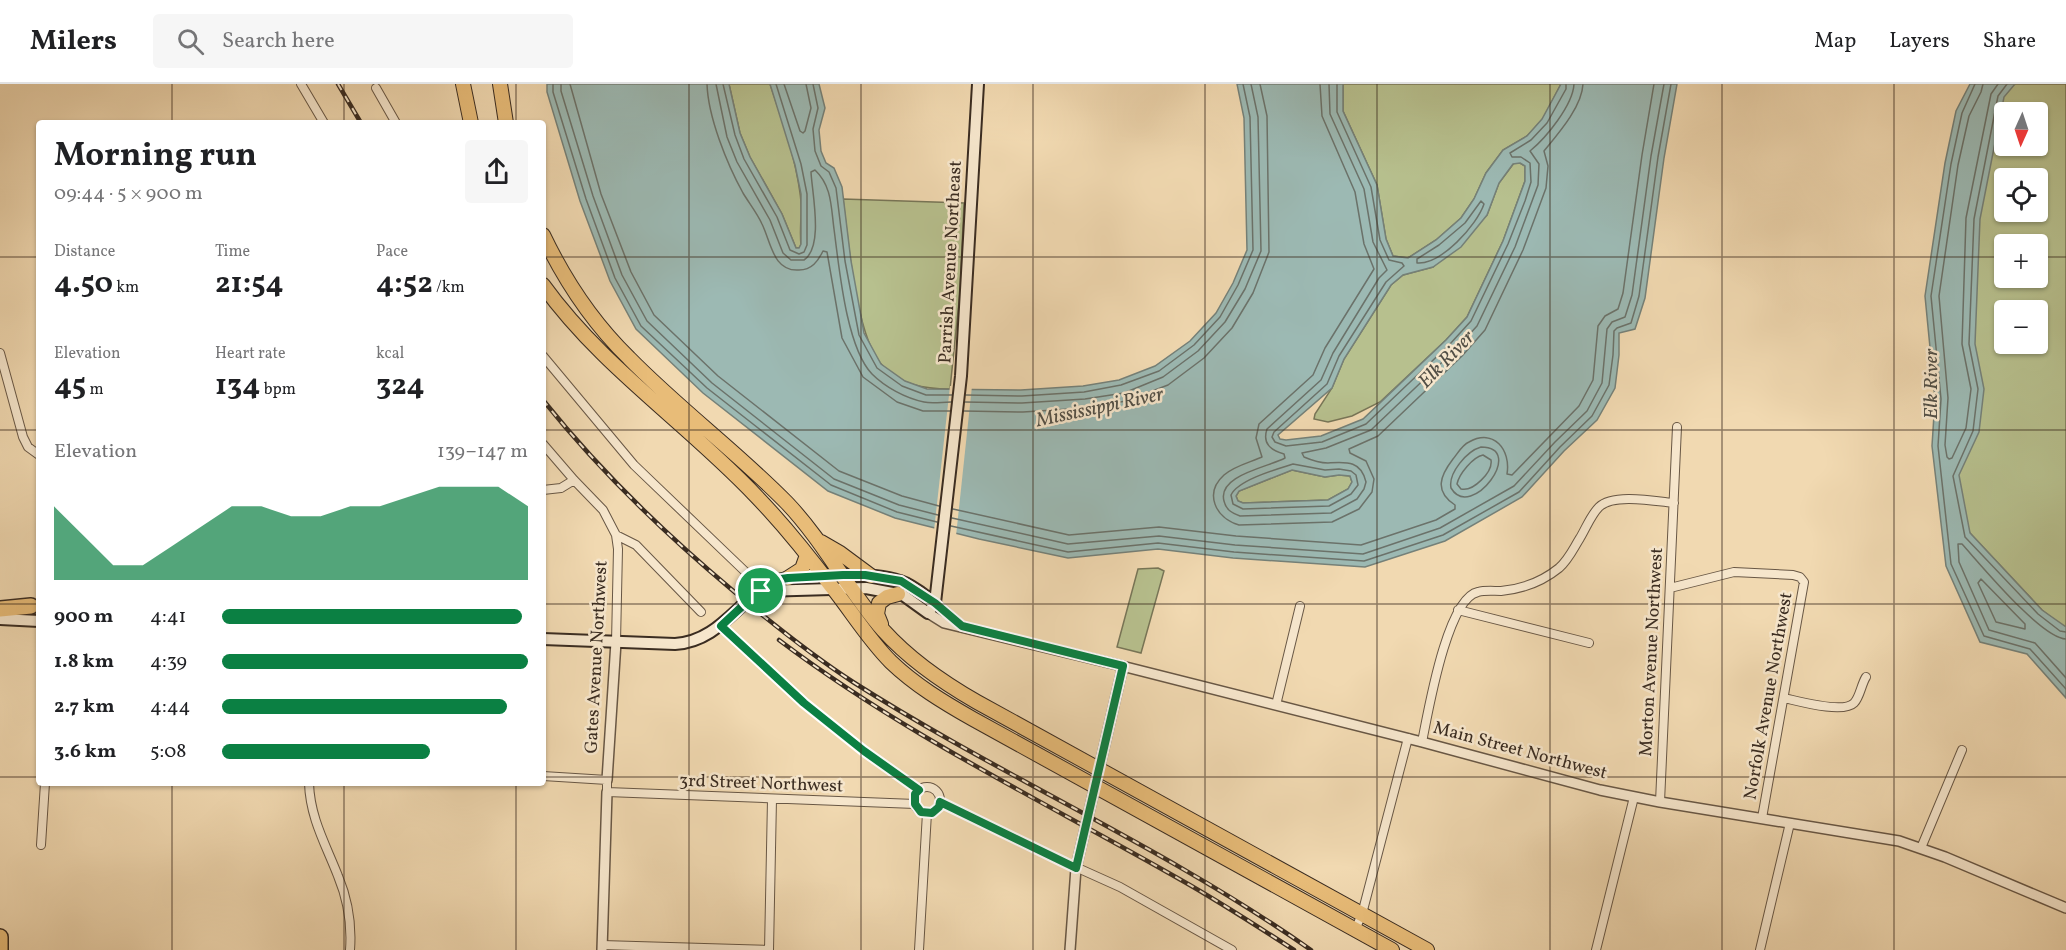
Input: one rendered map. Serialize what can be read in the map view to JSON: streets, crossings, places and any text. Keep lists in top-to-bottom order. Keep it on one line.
{"streets":{"main road":["Parrish Avenue Northeast","Main Street Northwest"],"street":["Morton Avenue Northwest","Gates Avenue Northwest","Norfolk Avenue Northwest","3rd Street Northwest"]},"crossings":[["Parrish Avenue Northeast","Main Street Northwest"],["Morton Avenue Northwest","Norfolk Avenue Northwest"],["Morton Avenue Northwest","Main Street Northwest"],["Gates Avenue Northwest","Main Street Northwest"],["Norfolk Avenue Northwest","Main Street Northwest"]],"water":["Elk River","Mississippi River"],"north":"bottom","page":{"header":"Milers","search":"Search here","nav":["Map","Layers","Share"],"map_buttons":["+","−"],"heading":["Morning run","09:44 · 5 × 900 m"],"stats":[["Distance","4.50 km"],["Time","21:54"],["Pace","4:52 /km"],["Elevation","45 m"],["Heart rate","134 bpm"],["kcal","324"]],"chart":["Elevation","139–147 m"],"list":[{"name":"900 m","note":"4:41"},{"name":"1.8 km","note":"4:39"},{"name":"2.7 km","note":"4:44"},{"name":"3.6 km","note":"5:08"}]}}
